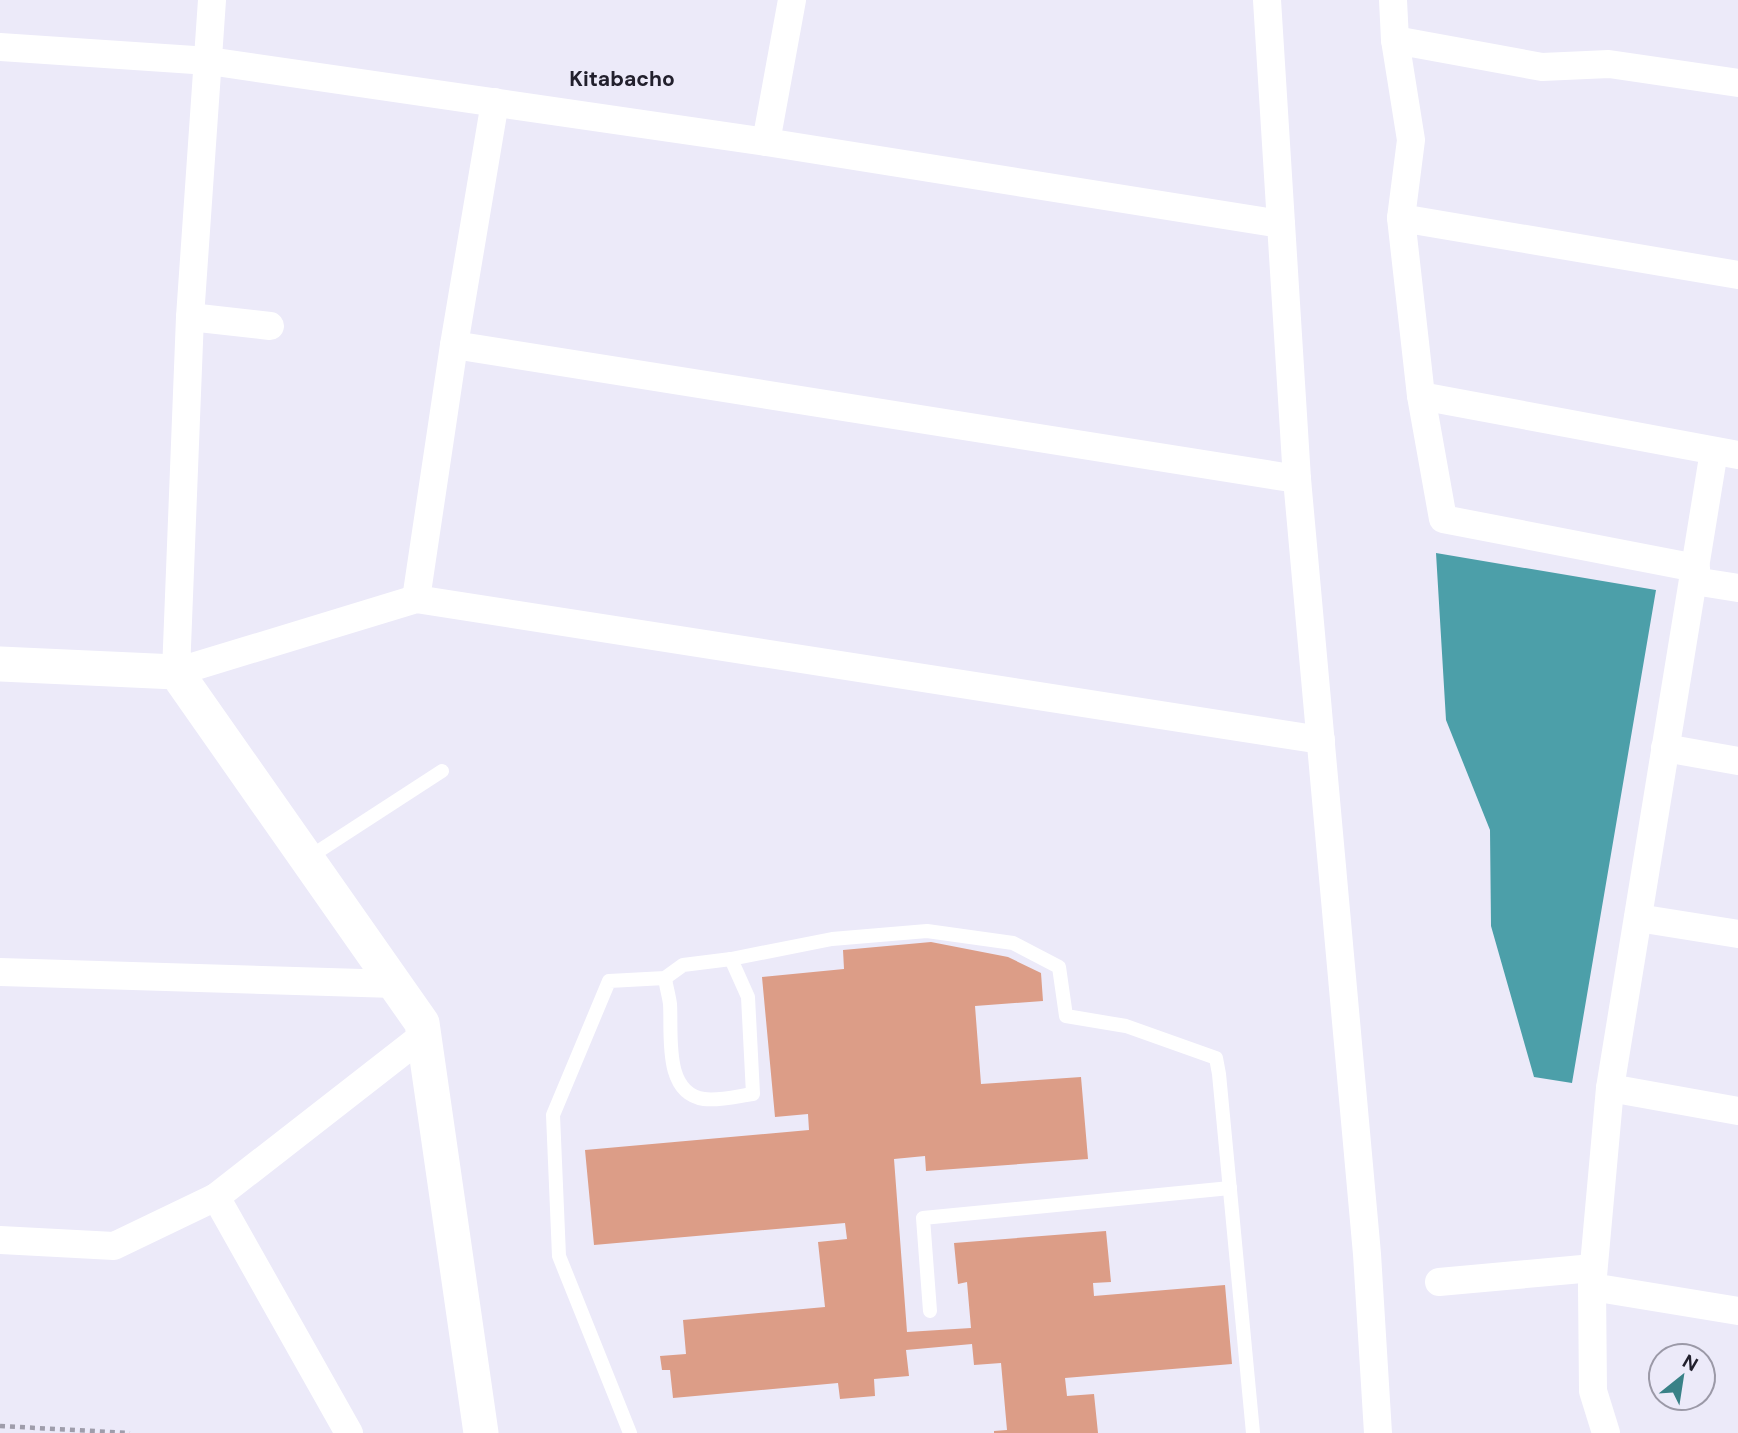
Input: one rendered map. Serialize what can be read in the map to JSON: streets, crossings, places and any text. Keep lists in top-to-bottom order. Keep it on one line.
{"districts":["Kitabacho"],"north":"top right"}
